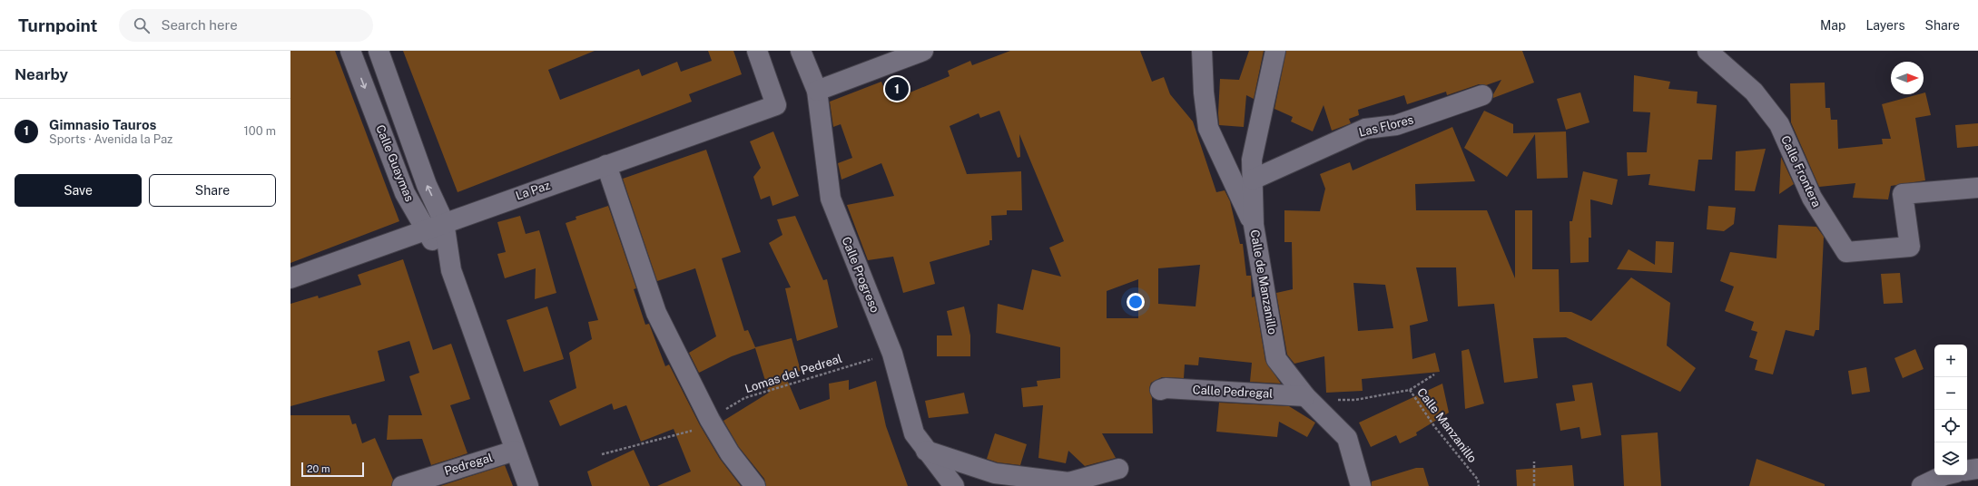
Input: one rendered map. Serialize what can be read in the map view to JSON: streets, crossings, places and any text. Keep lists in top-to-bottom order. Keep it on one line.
{"streets":{"street":["Las Flores","Calle Guaymas","Calle Frontera","La Paz","Calle Progreso","Calle de Manzanillo","Calle Pedregal","Pedregal"],"path":["Lomas del Pedreal","Calle Manzanillo"]},"crossings":[["Las Flores","Calle de Manzanillo"],["Calle Guaymas","La Paz"],["Calle Guaymas","Pedregal"],["Calle Progreso","Lomas del Pedreal"],["Calle de Manzanillo","Calle Pedregal"]],"scale_bar":"20 m","north":"right","page":{"header":"Turnpoint","search":"Search here","nav":["Map","Layers","Share"],"heading":"Nearby","pins":"1","list":[{"mark":"1","name":"Gimnasio Tauros","note":"Sports · Avenida la Paz","value":"100 m"}],"buttons":["Save","Share"],"map_buttons":["+","−"],"scale":"20 m"}}
